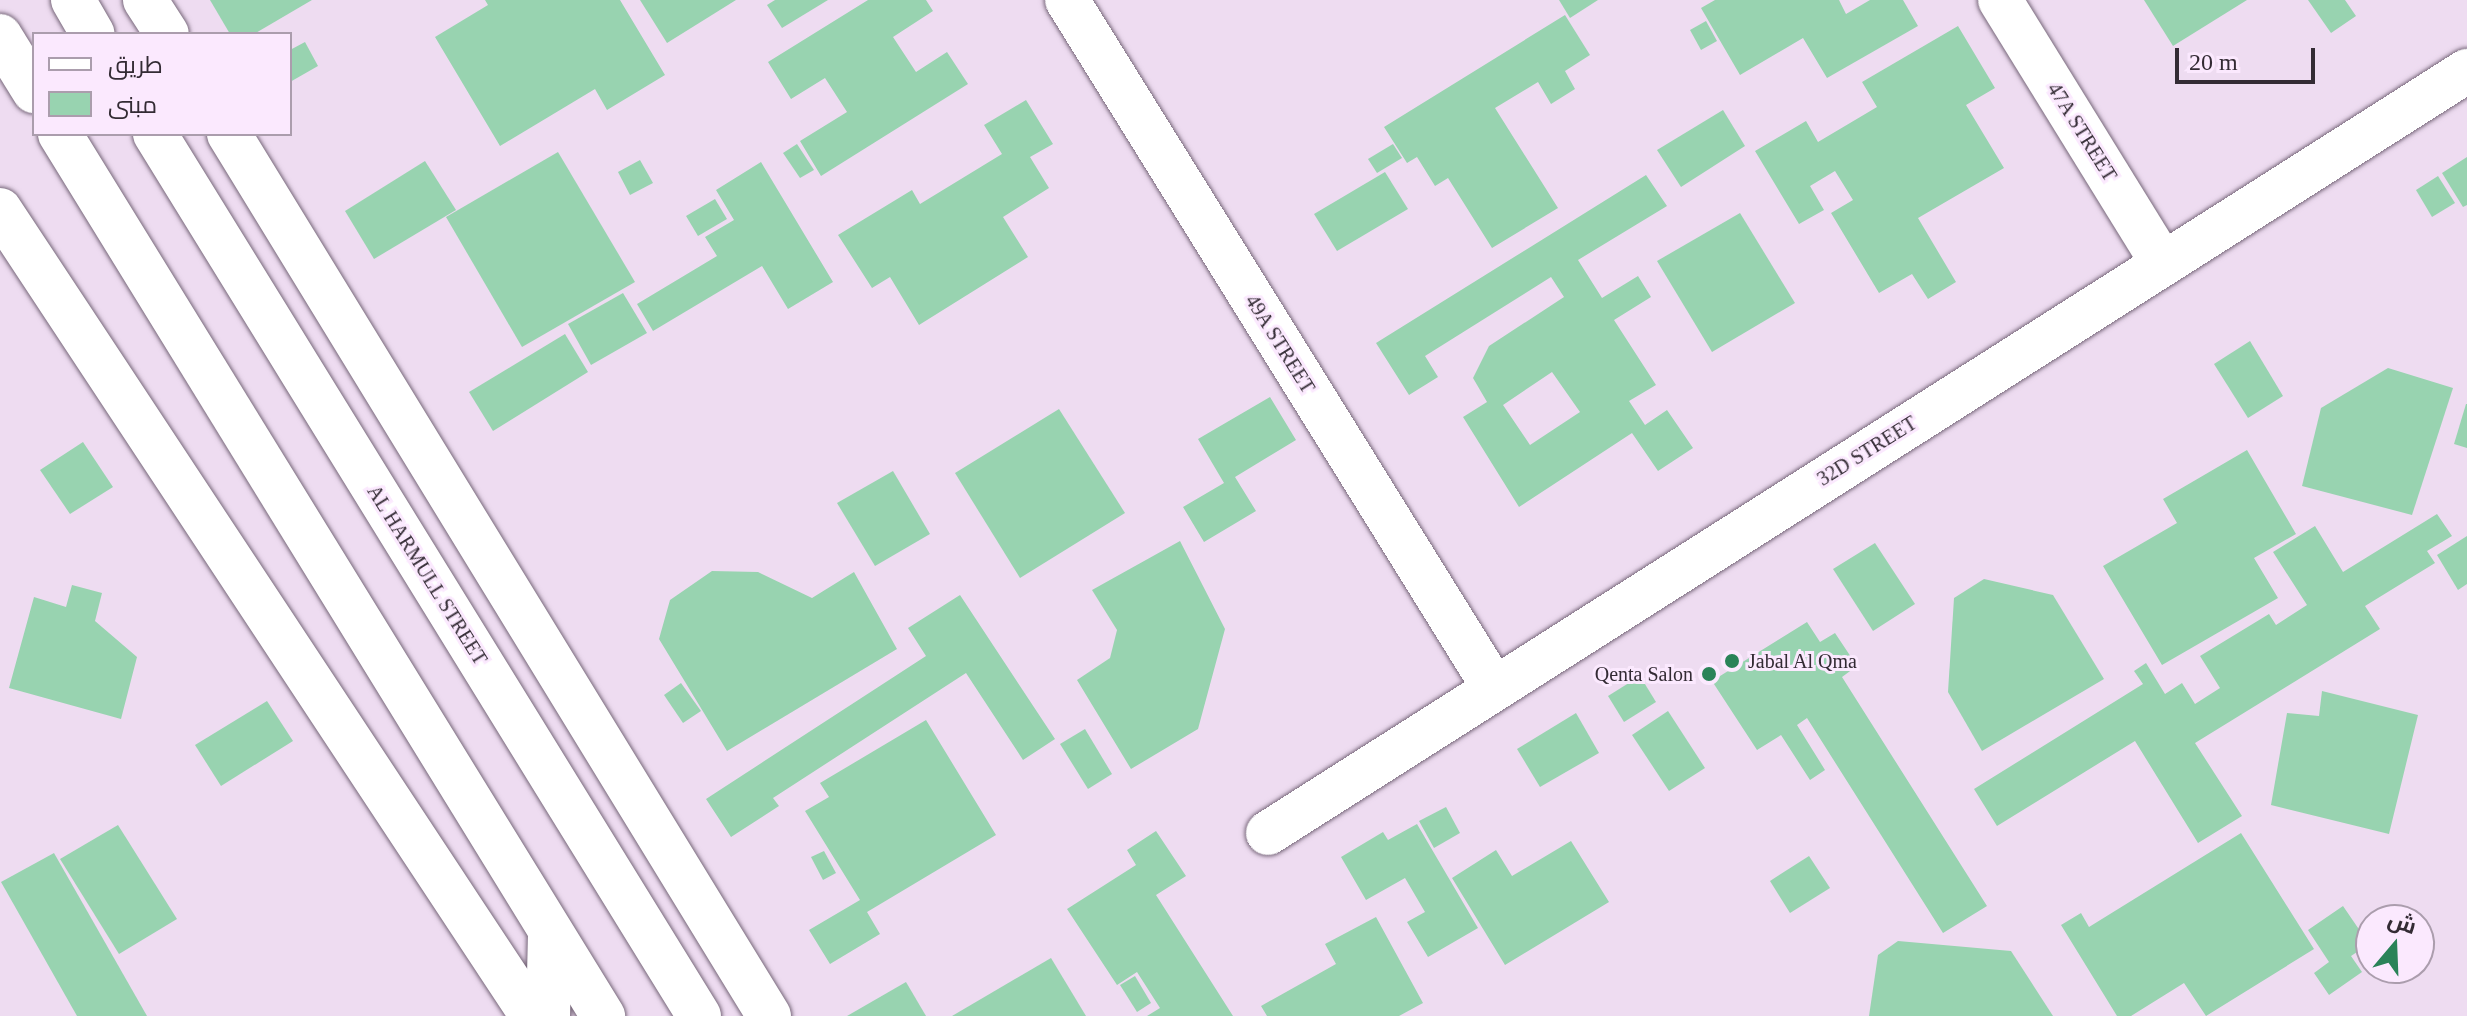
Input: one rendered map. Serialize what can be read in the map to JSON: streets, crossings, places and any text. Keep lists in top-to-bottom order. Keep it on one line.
{"streets":{"street":["47A STREET","49A STREET","32D STREET","AL HARMULL STREET"]},"crossings":[["47A STREET","32D STREET"],["49A STREET","32D STREET"]],"places":["Jabal Al Qma","Qenta Salon"],"legend":["طريق","مبنى"],"scale_bar":"20 m","north":"top"}
